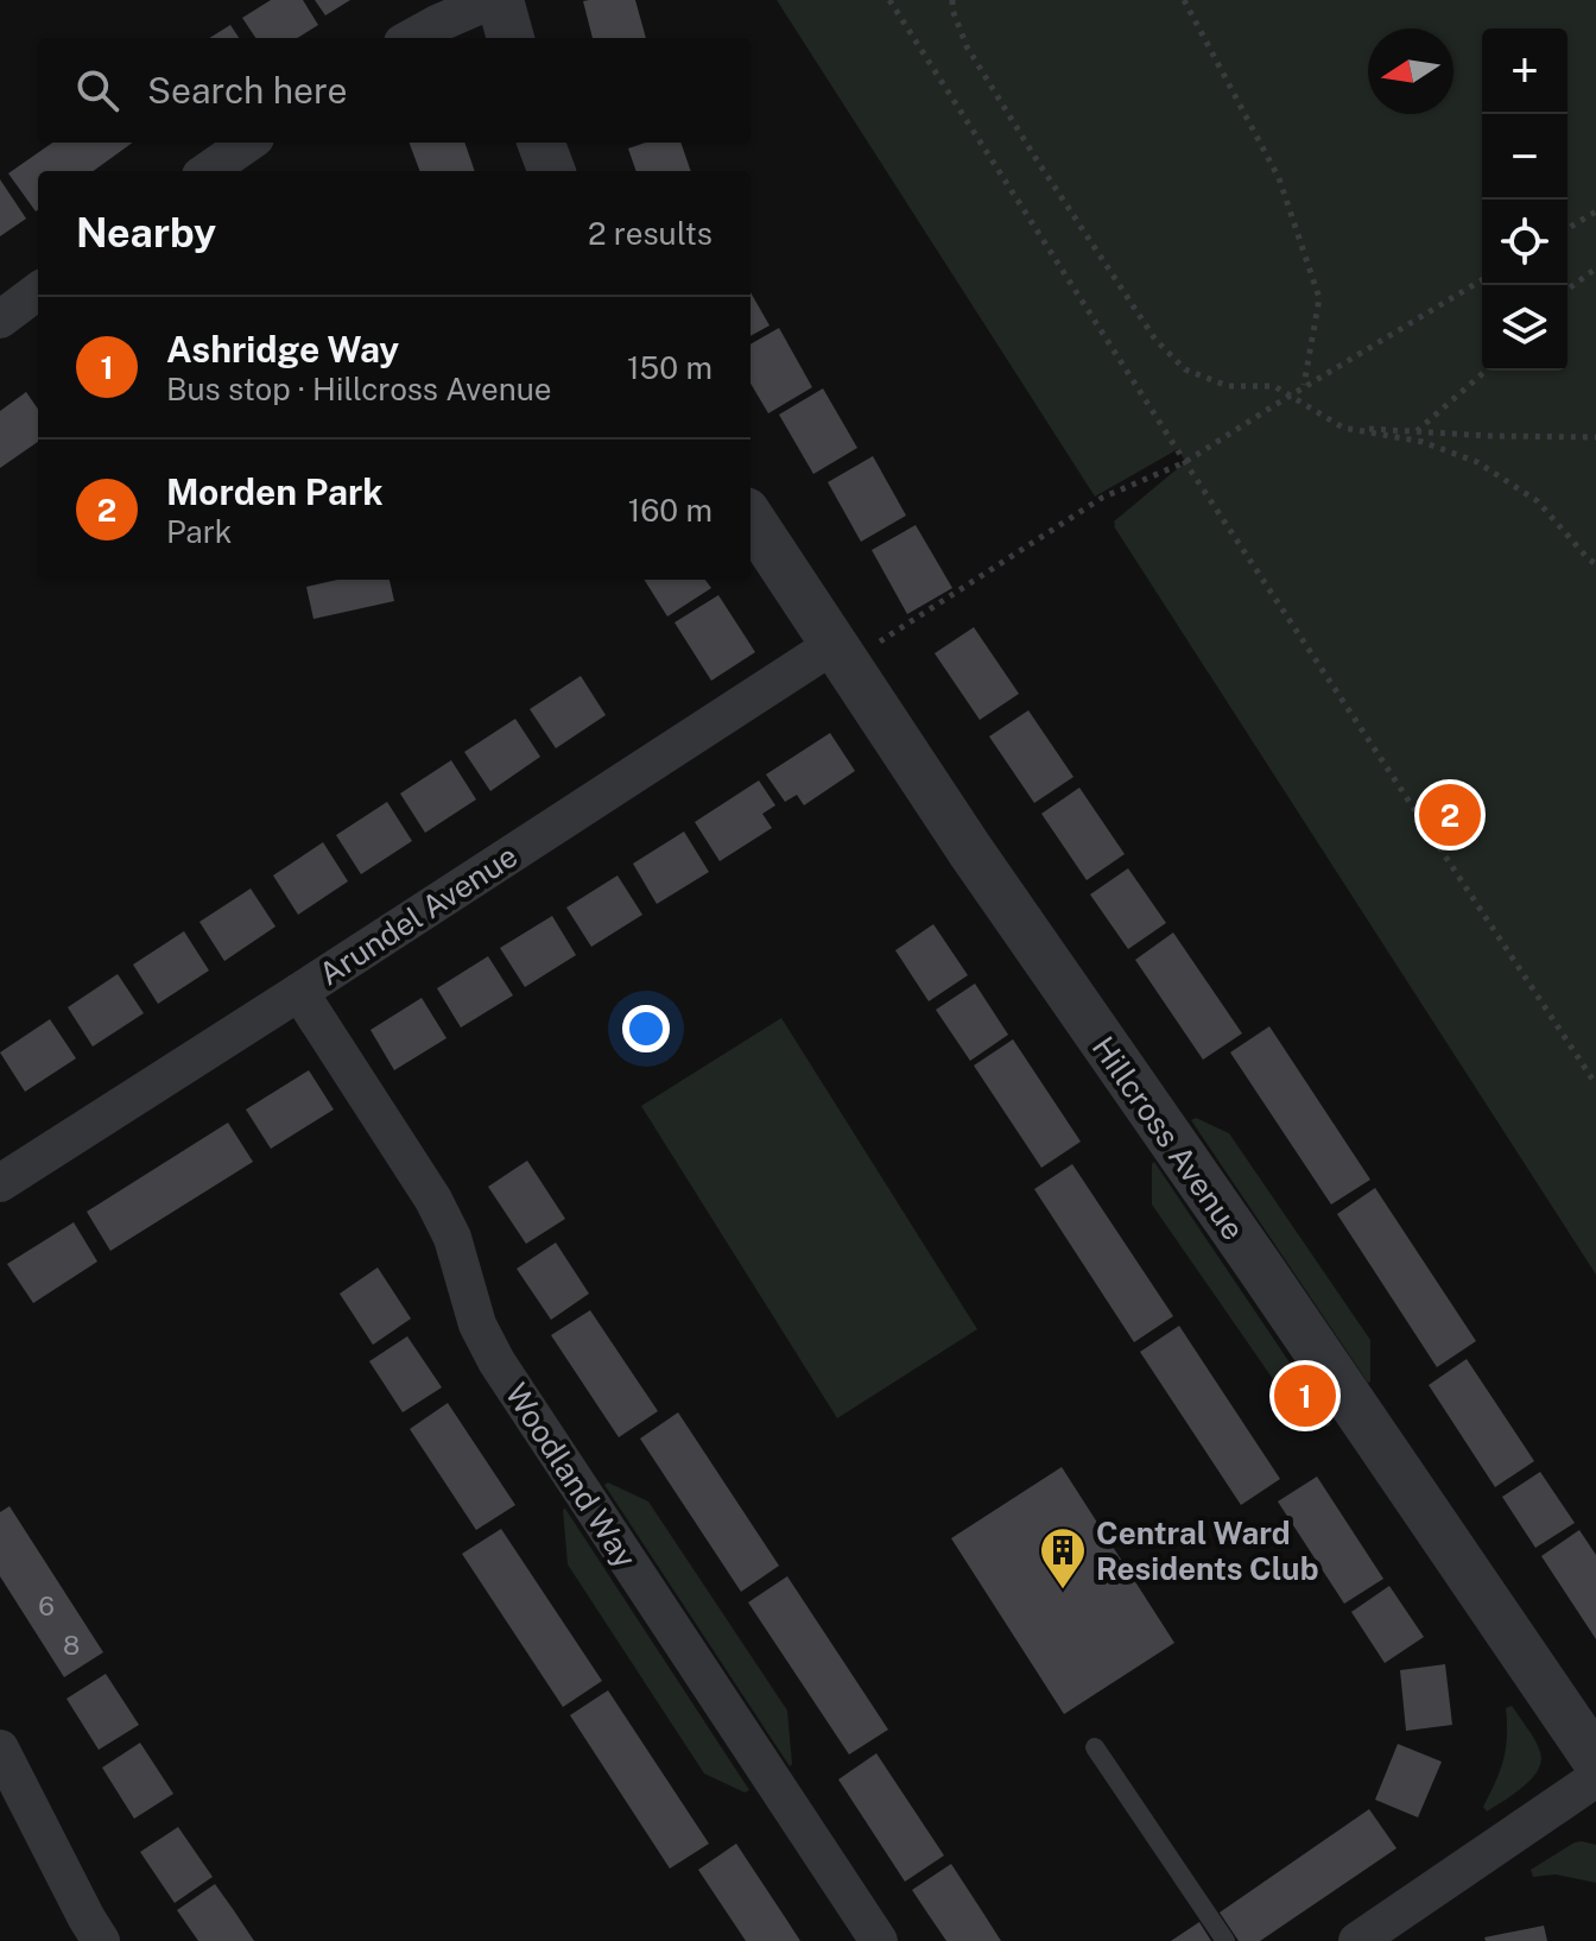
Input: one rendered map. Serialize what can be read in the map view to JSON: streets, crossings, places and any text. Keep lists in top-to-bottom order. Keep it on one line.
{"streets":{"street":["Arundel Avenue","Hillcross Avenue","Woodland Way"]},"crossings":[["Arundel Avenue","Hillcross Avenue"],["Arundel Avenue","Woodland Way"]],"places":{"building":["Central Ward Residents Club"]},"house_numbers":["6","8"],"north":"left","page":{"map_buttons":["+","−"],"search":"Search here","heading":["Nearby","2 results"],"list":[{"mark":"1","name":"Ashridge Way","note":"Bus stop · Hillcross Avenue","value":"150 m"},{"mark":"2","name":"Morden Park","note":"Park","value":"160 m"}],"pins":["2","1"]}}
